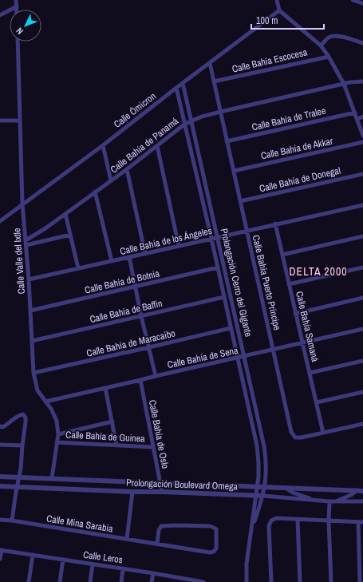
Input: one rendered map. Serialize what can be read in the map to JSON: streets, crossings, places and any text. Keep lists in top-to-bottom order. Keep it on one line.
{"streets":{"street":["Calle Bahía Escocesa","Calle Ómicron","Calle Bahía de Tralee","Calle Bahía de Panamá","Calle Bahía de Akkar","Calle Bahía de Donegal","Calle Bahía de los Ángeles","Calle Valle del Ixtle","Calle Bahía de Botnia","Prolongación Cerro del Gigante","Calle Bahía Puerto Príncipe","Calle Bahía de Baffin","Calle Bahía Samaná","Calle Bahía de Maracaibo","Calle Bahía de Sena","Calle Bahía de Oslo","Calle Bahía de Guinea","Prolongación Boulevard Omega","Calle Mina Sarabia","Calle Leros"]},"crossings":[["Calle Bahía Escocesa","Calle Bahía Puerto Príncipe"],["Calle Ómicron","Calle Valle del Ixtle"],["Calle Ómicron","Prolongación Cerro del Gigante"],["Calle Ómicron","Calle Bahía Puerto Príncipe"],["Calle Bahía de Tralee","Calle Bahía Puerto Príncipe"],["Calle Bahía de Panamá","Calle Valle del Ixtle"],["Calle Bahía de Panamá","Prolongación Cerro del Gigante"],["Calle Bahía de Panamá","Calle Bahía Puerto Príncipe"],["Calle Bahía de Akkar","Calle Bahía Puerto Príncipe"],["Calle Bahía de Donegal","Calle Bahía Puerto Príncipe"],["Calle Bahía de los Ángeles","Calle Valle del Ixtle"],["Calle Bahía de los Ángeles","Prolongación Cerro del Gigante"],["Calle Bahía de los Ángeles","Calle Bahía Puerto Príncipe"],["Calle Bahía de los Ángeles","Calle Bahía Samaná"],["Calle Valle del Ixtle","Calle Bahía de Botnia"],["Calle Valle del Ixtle","Calle Bahía de Baffin"],["Calle Valle del Ixtle","Calle Bahía de Maracaibo"],["Calle Valle del Ixtle","Calle Bahía de Sena"],["Calle Valle del Ixtle","Calle Bahía de Guinea"],["Calle Valle del Ixtle","Prolongación Boulevard Omega"],["Calle Bahía de Botnia","Prolongación Cerro del Gigante"],["Prolongación Cerro del Gigante","Calle Bahía de Baffin"],["Prolongación Cerro del Gigante","Calle Bahía de Maracaibo"],["Prolongación Cerro del Gigante","Calle Bahía de Sena"],["Prolongación Cerro del Gigante","Prolongación Boulevard Omega"],["Calle Bahía Puerto Príncipe","Calle Bahía Samaná"],["Calle Bahía Puerto Príncipe","Calle Bahía de Sena"],["Calle Bahía Samaná","Calle Bahía de Sena"],["Calle Bahía de Sena","Calle Bahía de Oslo"],["Calle Bahía de Oslo","Calle Bahía de Guinea"],["Calle Bahía de Oslo","Prolongación Boulevard Omega"]],"districts":["DELTA 2000"],"scale_bar":"100 m","north":"bottom left"}
